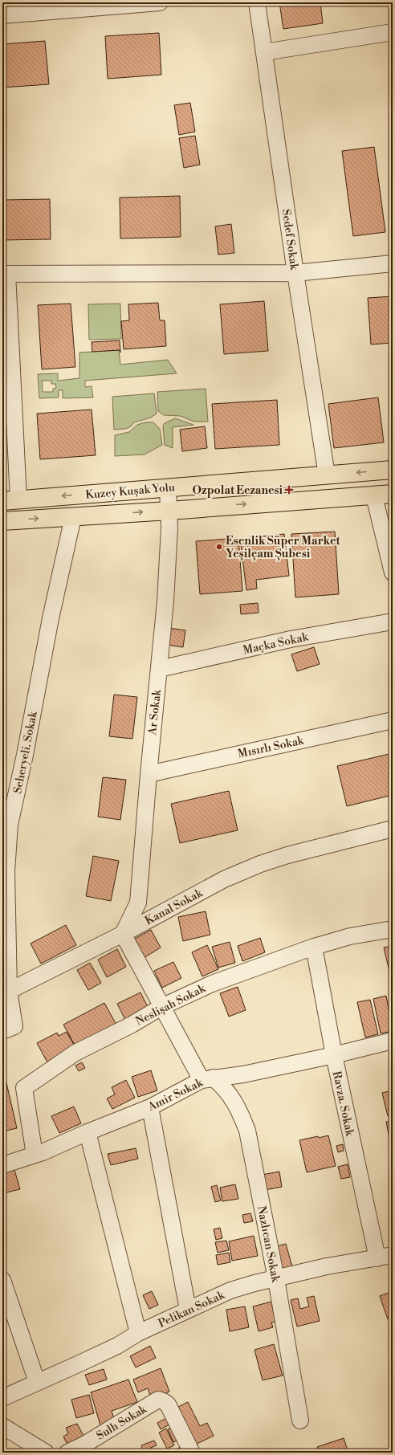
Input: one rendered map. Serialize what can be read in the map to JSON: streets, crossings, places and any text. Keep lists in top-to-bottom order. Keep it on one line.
{"streets":{"main road":["Kuzey Kuşak Yolu"],"street":["Sedef Sokak","Maçka Sokak","Ar Sokak","Mısırlı Sokak","Seheryeli. Sokak","Kanal Sokak","Neslişah Sokak","Amir Sokak","Ravza. Sokak","Nazlıcan Sokak","Pelikan Sokak","Sulh Sokak"]},"crossings":[["Sedef Sokak","Kuzey Kuşak Yolu"],["Kuzey Kuşak Yolu","Ar Sokak"],["Kuzey Kuşak Yolu","Seheryeli. Sokak"],["Maçka Sokak","Ar Sokak"],["Ar Sokak","Mısırlı Sokak"],["Ar Sokak","Kanal Sokak"],["Ar Sokak","Nazlıcan Sokak"],["Seheryeli. Sokak","Kanal Sokak"],["Kanal Sokak","Nazlıcan Sokak"],["Neslişah Sokak","Amir Sokak"],["Neslişah Sokak","Ravza. Sokak"],["Neslişah Sokak","Nazlıcan Sokak"],["Amir Sokak","Ravza. Sokak"],["Amir Sokak","Nazlıcan Sokak"],["Ravza. Sokak","Pelikan Sokak"],["Nazlıcan Sokak","Pelikan Sokak"]],"places":{"health":["Ozpolat Eczanesi"],"other":["Esenlik Süper Market Yeşilçam Şubesi"]}}
